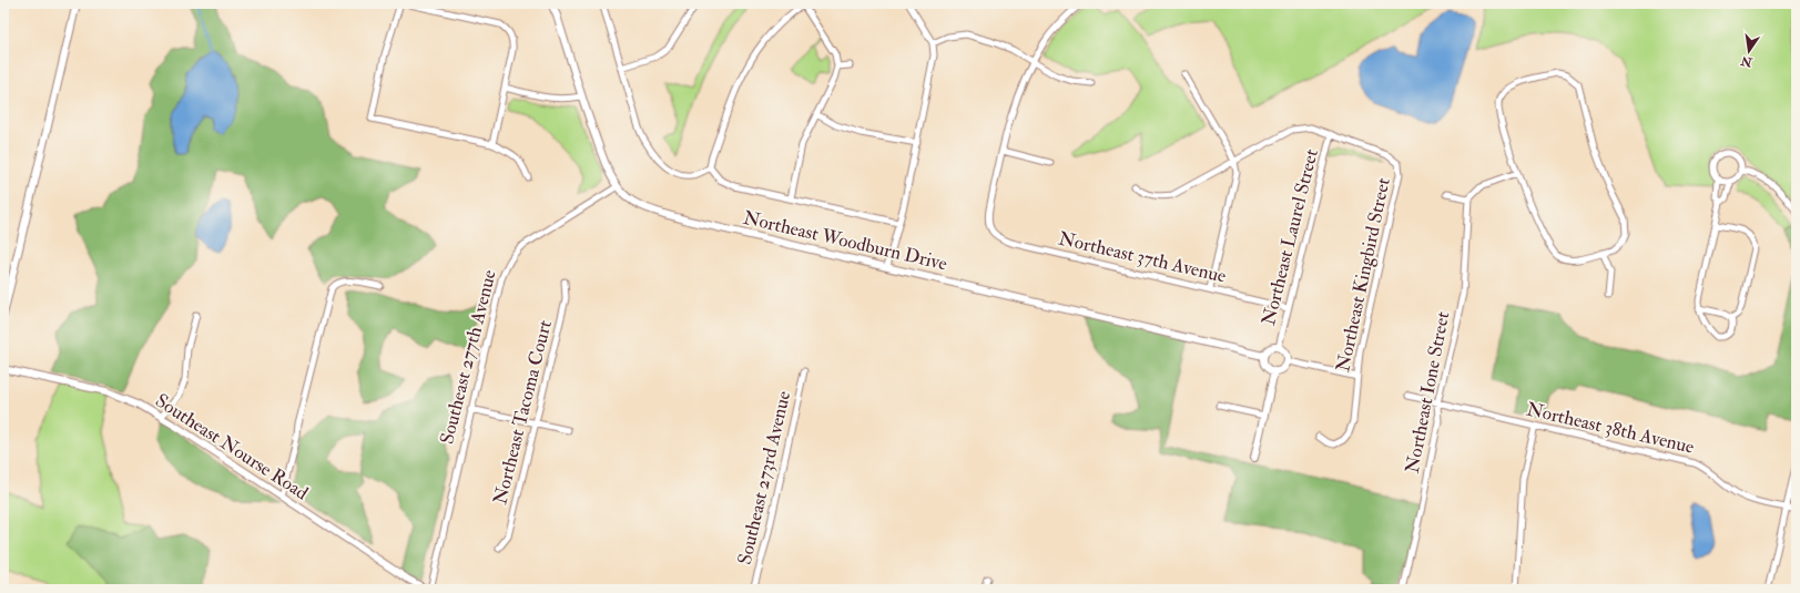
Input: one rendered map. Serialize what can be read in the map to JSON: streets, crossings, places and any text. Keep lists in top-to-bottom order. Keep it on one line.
{"streets":{"street":["Northeast Laurel Street","Northeast Woodburn Drive","Northeast 37th Avenue","Northeast Kingbird Street","Southeast 277th Avenue","Northeast Ione Street","Northeast Tacoma Court","Northeast 38th Avenue","Southeast Nourse Road","Southeast 273rd Avenue"]},"crossings":[["Northeast Laurel Street","Northeast Woodburn Drive"],["Northeast Laurel Street","Northeast 37th Avenue"],["Northeast Laurel Street","Northeast Kingbird Street"],["Northeast Woodburn Drive","Southeast 277th Avenue"],["Southeast 277th Avenue","Southeast Nourse Road"],["Northeast Ione Street","Northeast 38th Avenue"]],"north":"bottom"}
